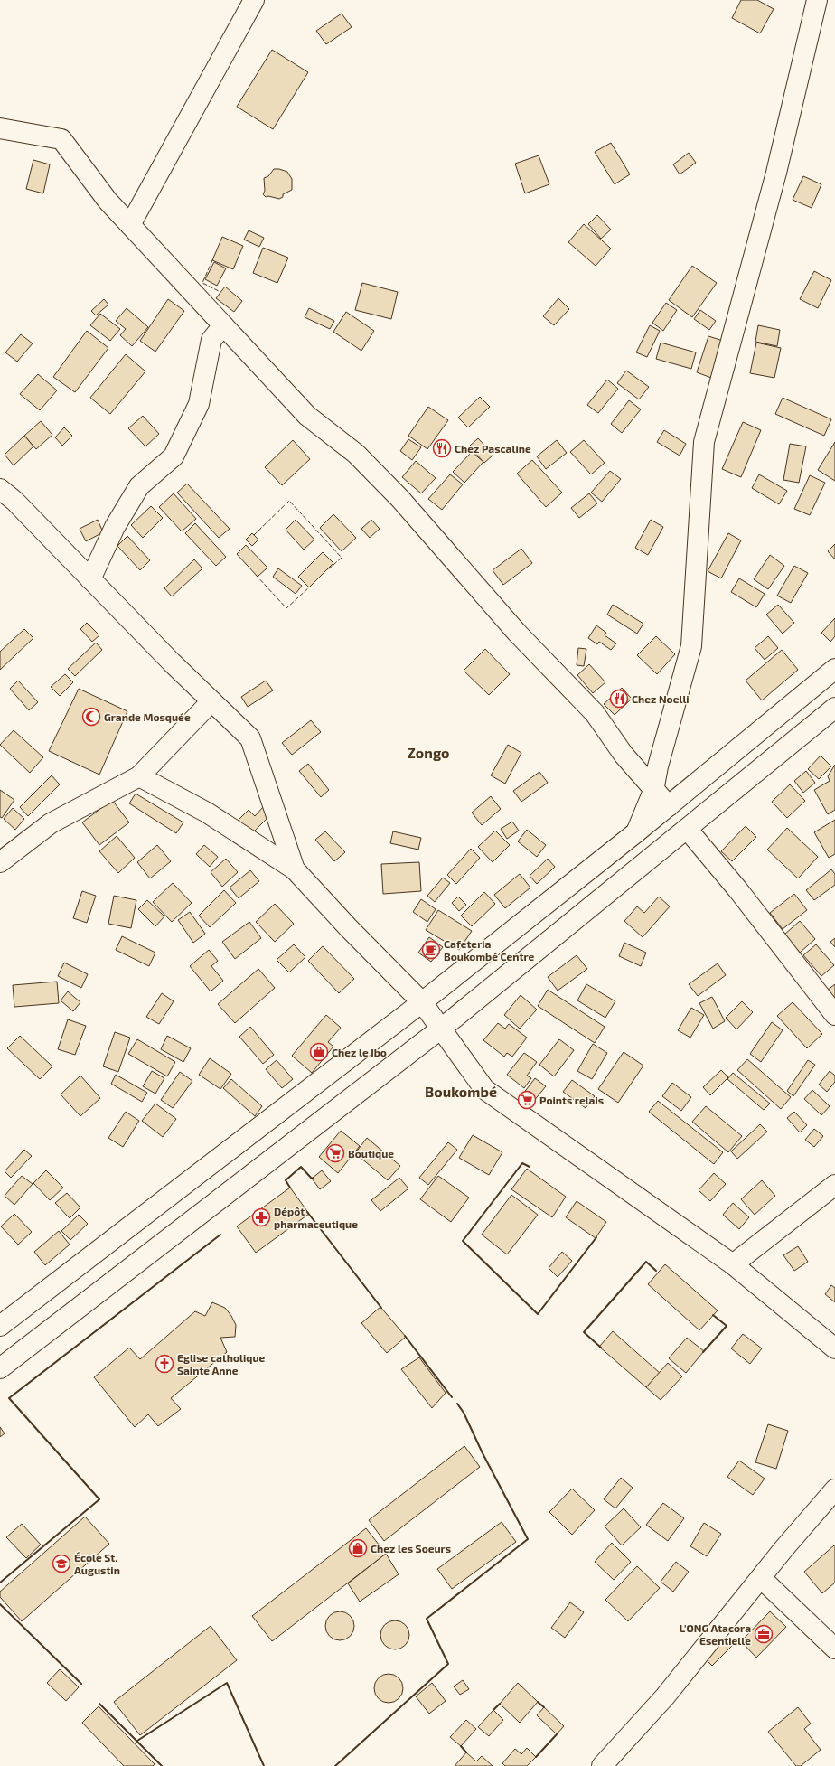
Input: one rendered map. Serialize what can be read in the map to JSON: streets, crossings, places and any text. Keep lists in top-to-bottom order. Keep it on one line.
{"districts":["Zongo","Boukombé"],"places":{"restaurant":["Chez Pascaline","Chez Noelli"],"mosque":["Grande Mosquée"],"cafe":["Cafeteria Boukombé Centre"],"shop":["Chez le Ibo","Chez les Soeurs"],"supermarket":["Points relais","Boutique"],"pharmacy":["Dépôt pharmaceutique"],"church":["Eglise catholique Sainte Anne"],"school or university":["École St. Augustin"],"office":["L'ONG Atacora Esentielle"]}}
